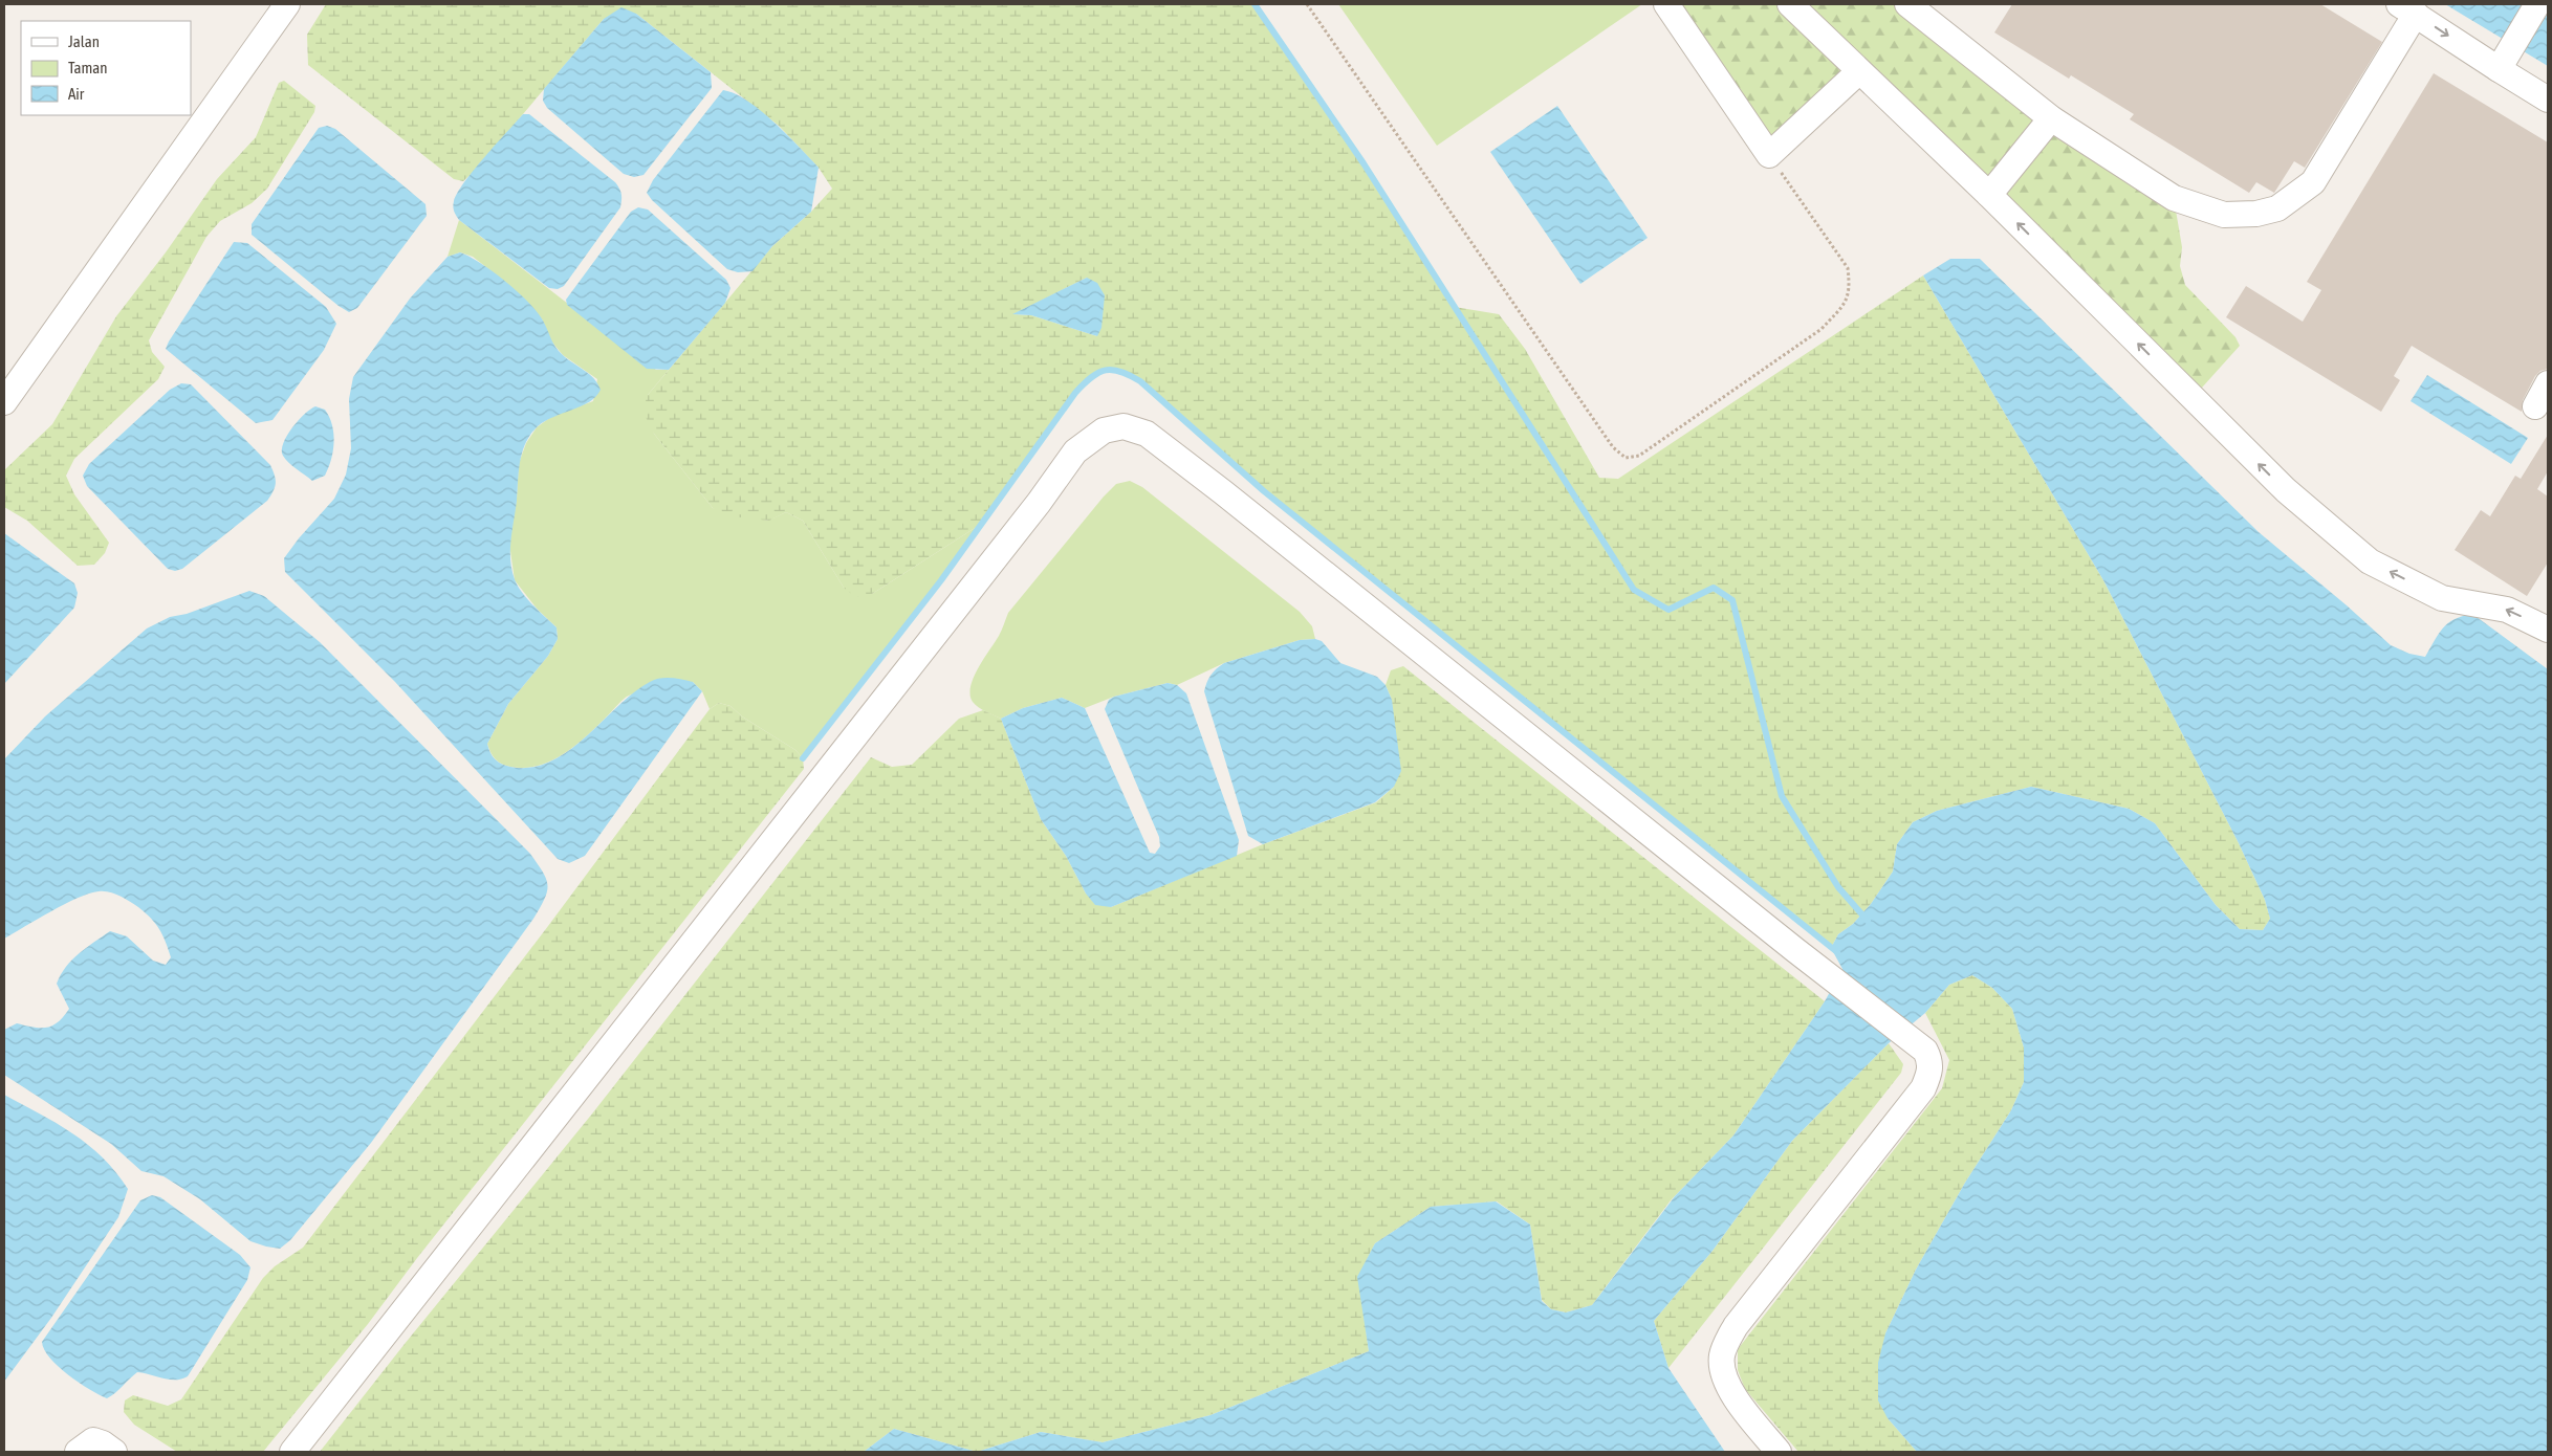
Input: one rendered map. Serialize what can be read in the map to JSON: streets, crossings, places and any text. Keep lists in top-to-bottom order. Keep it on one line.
{"legend":["Jalan","Taman","Air"]}
